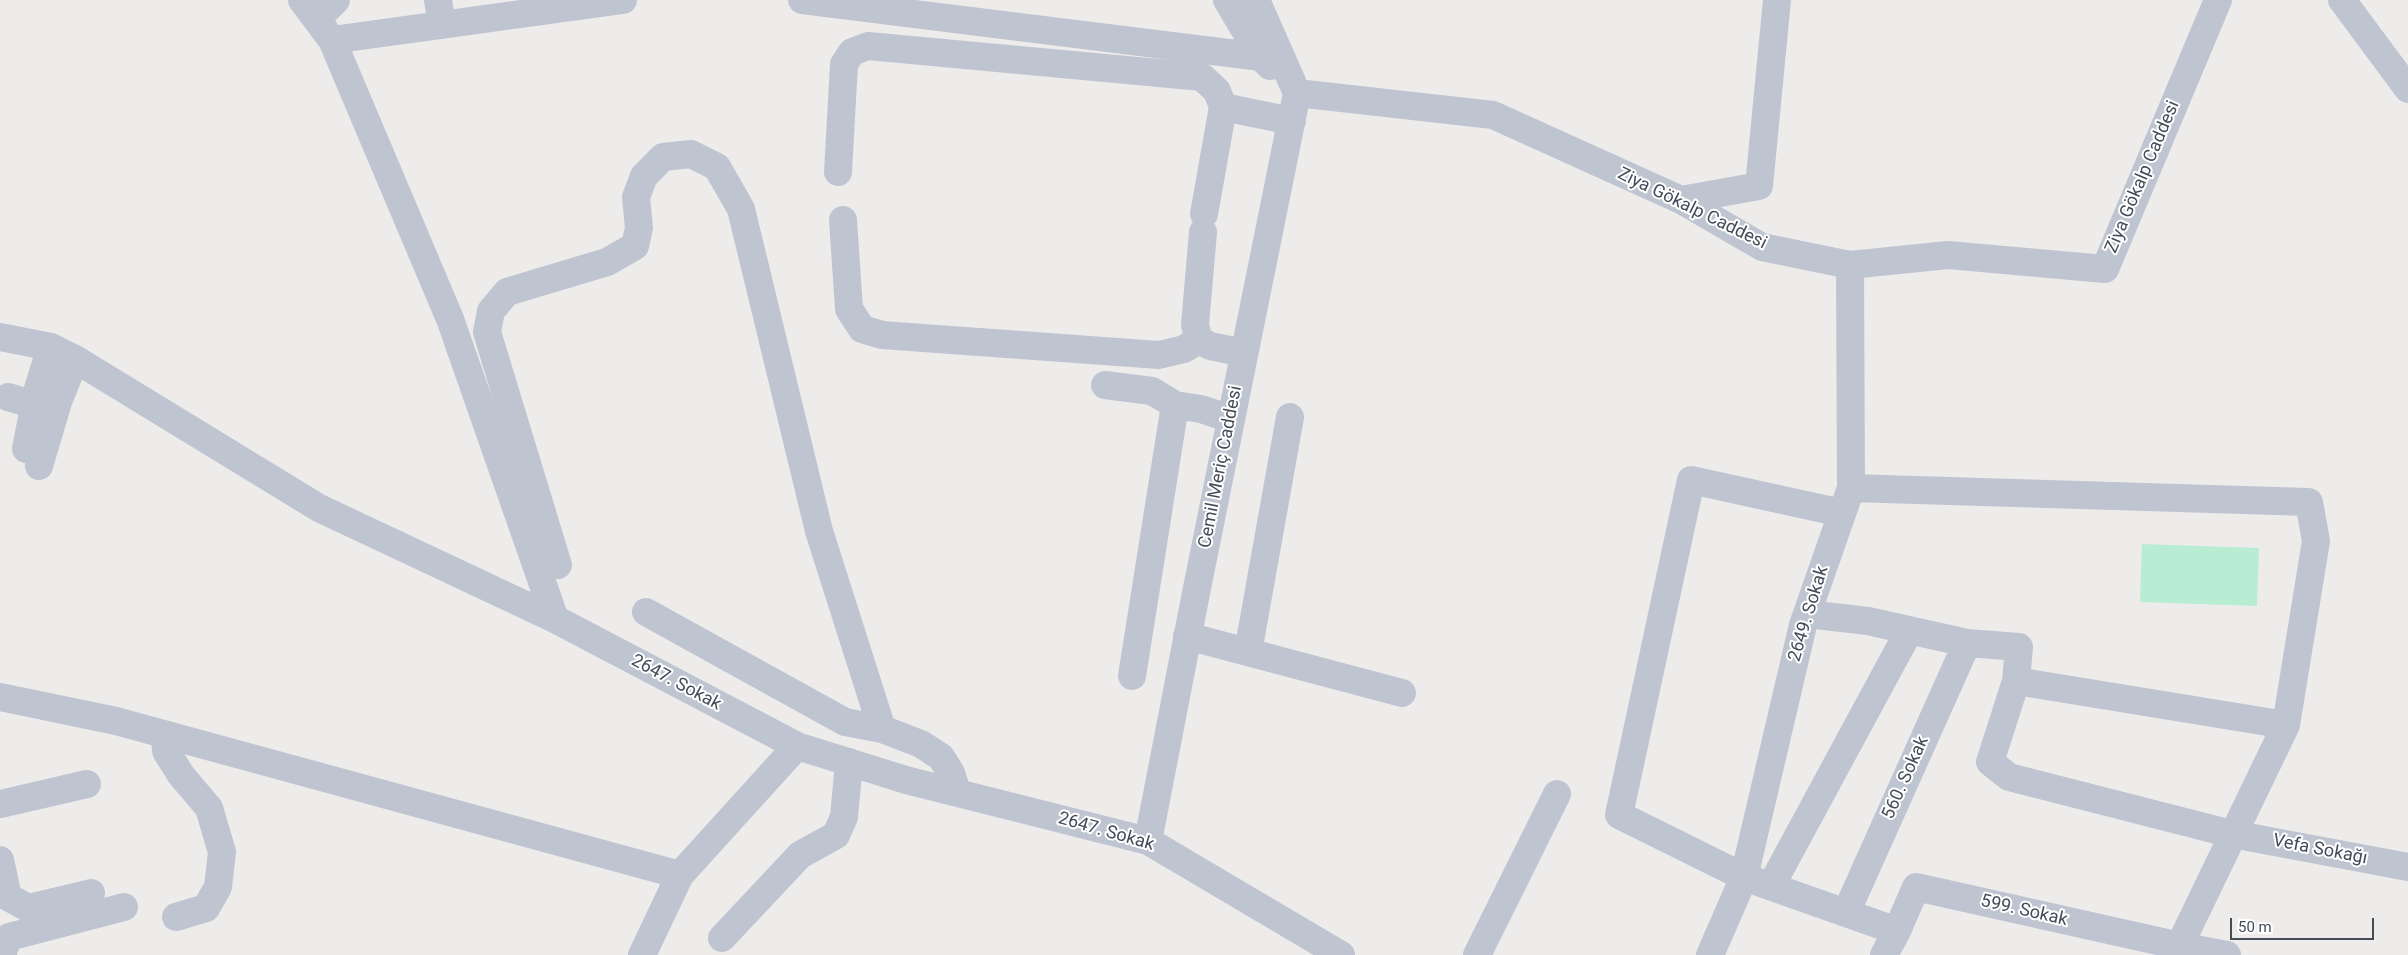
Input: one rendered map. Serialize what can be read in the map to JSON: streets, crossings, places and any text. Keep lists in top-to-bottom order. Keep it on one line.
{"streets":{"street":["Ziya Gökalp Caddesi","Cemil Meriç Caddesi","2649. Sokak","2647. Sokak","560. Sokak","Vefa Sokağı","599. Sokak"]},"crossings":[["Ziya Gökalp Caddesi","Cemil Meriç Caddesi"],["Ziya Gökalp Caddesi","2649. Sokak"],["Cemil Meriç Caddesi","2647. Sokak"]],"scale_bar":"50 m"}
